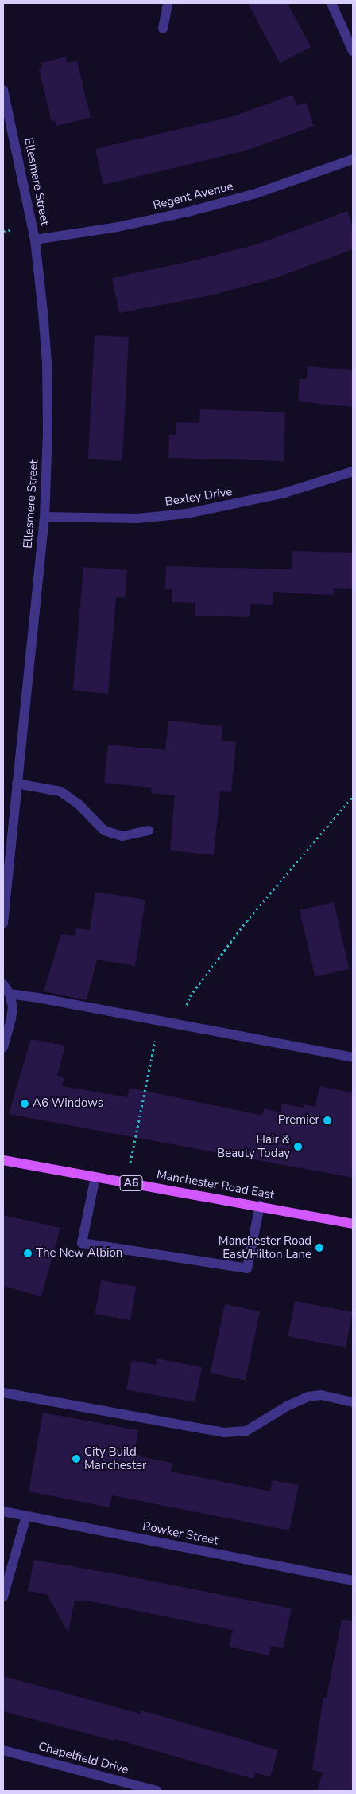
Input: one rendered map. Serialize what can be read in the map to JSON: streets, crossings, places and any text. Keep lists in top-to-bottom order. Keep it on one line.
{"streets":{"main road":["A6","Manchester Road East"],"street":["Ellesmere Street","Regent Avenue","Bexley Drive","Bowker Street","Chapelfield Drive"]},"crossings":[["Ellesmere Street","Regent Avenue"],["Ellesmere Street","Bexley Drive"]],"places":["A6 Windows","Premier","Hair & Beauty Today","Manchester Road East/Hilton Lane","The New Albion","City Build Manchester"]}
